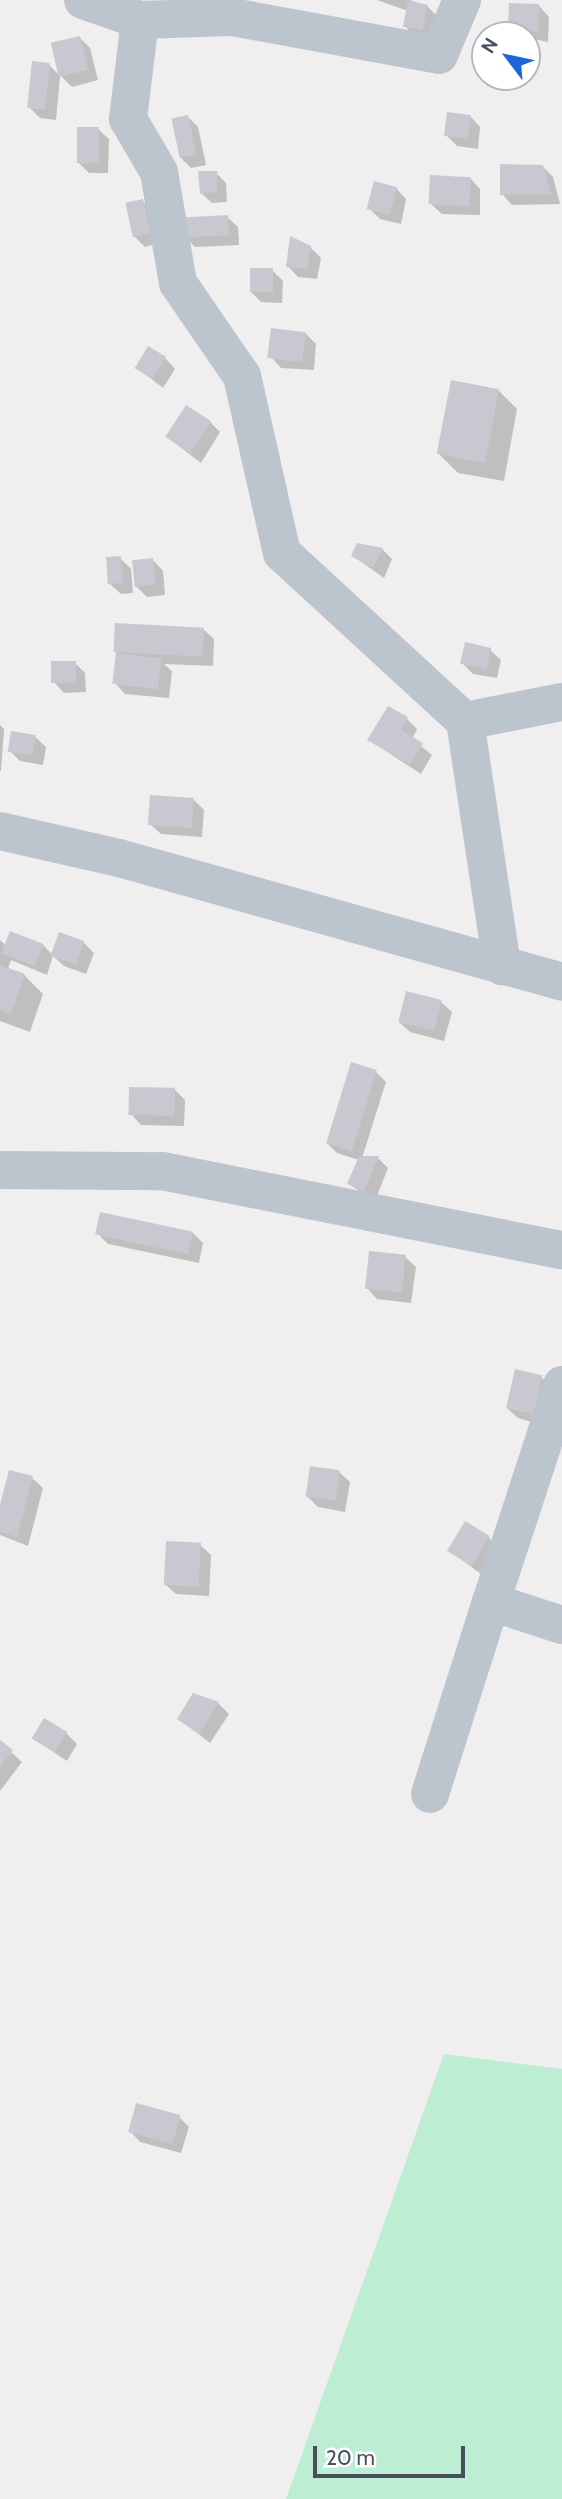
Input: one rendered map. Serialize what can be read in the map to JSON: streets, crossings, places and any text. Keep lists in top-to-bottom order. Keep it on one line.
{"scale_bar":"20 m","north":"top left"}
